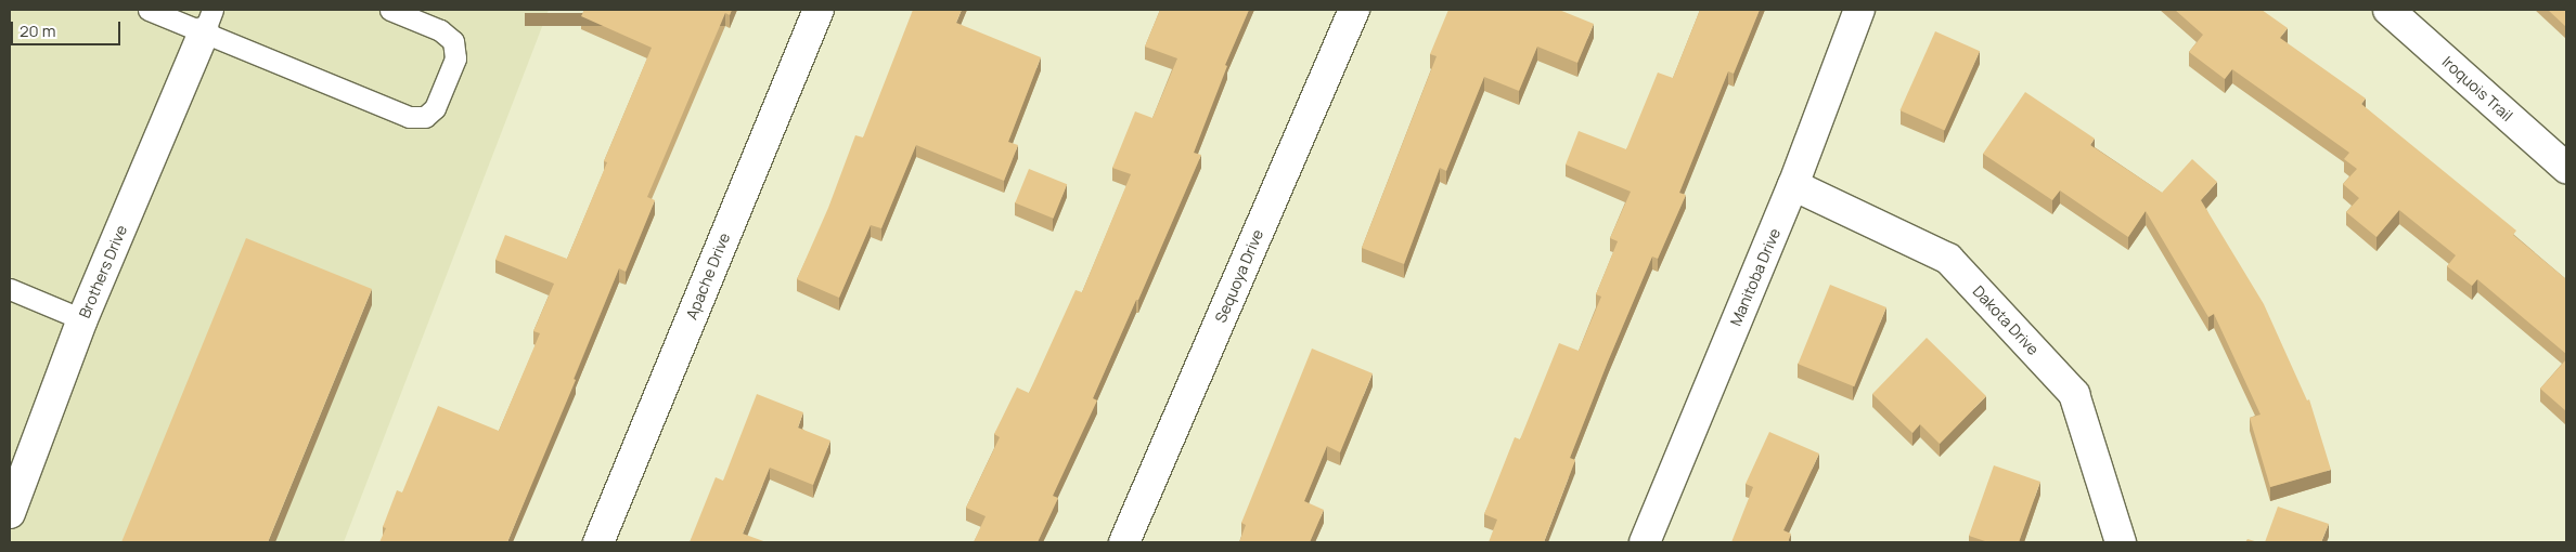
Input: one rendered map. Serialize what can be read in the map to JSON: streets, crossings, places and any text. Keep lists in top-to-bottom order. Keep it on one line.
{"streets":{"street":["Iroquois Trail","Brothers Drive","Apache Drive","Sequoya Drive","Manitoba Drive","Dakota Drive"]},"crossings":[["Manitoba Drive","Dakota Drive"]],"scale_bar":"20 m"}
